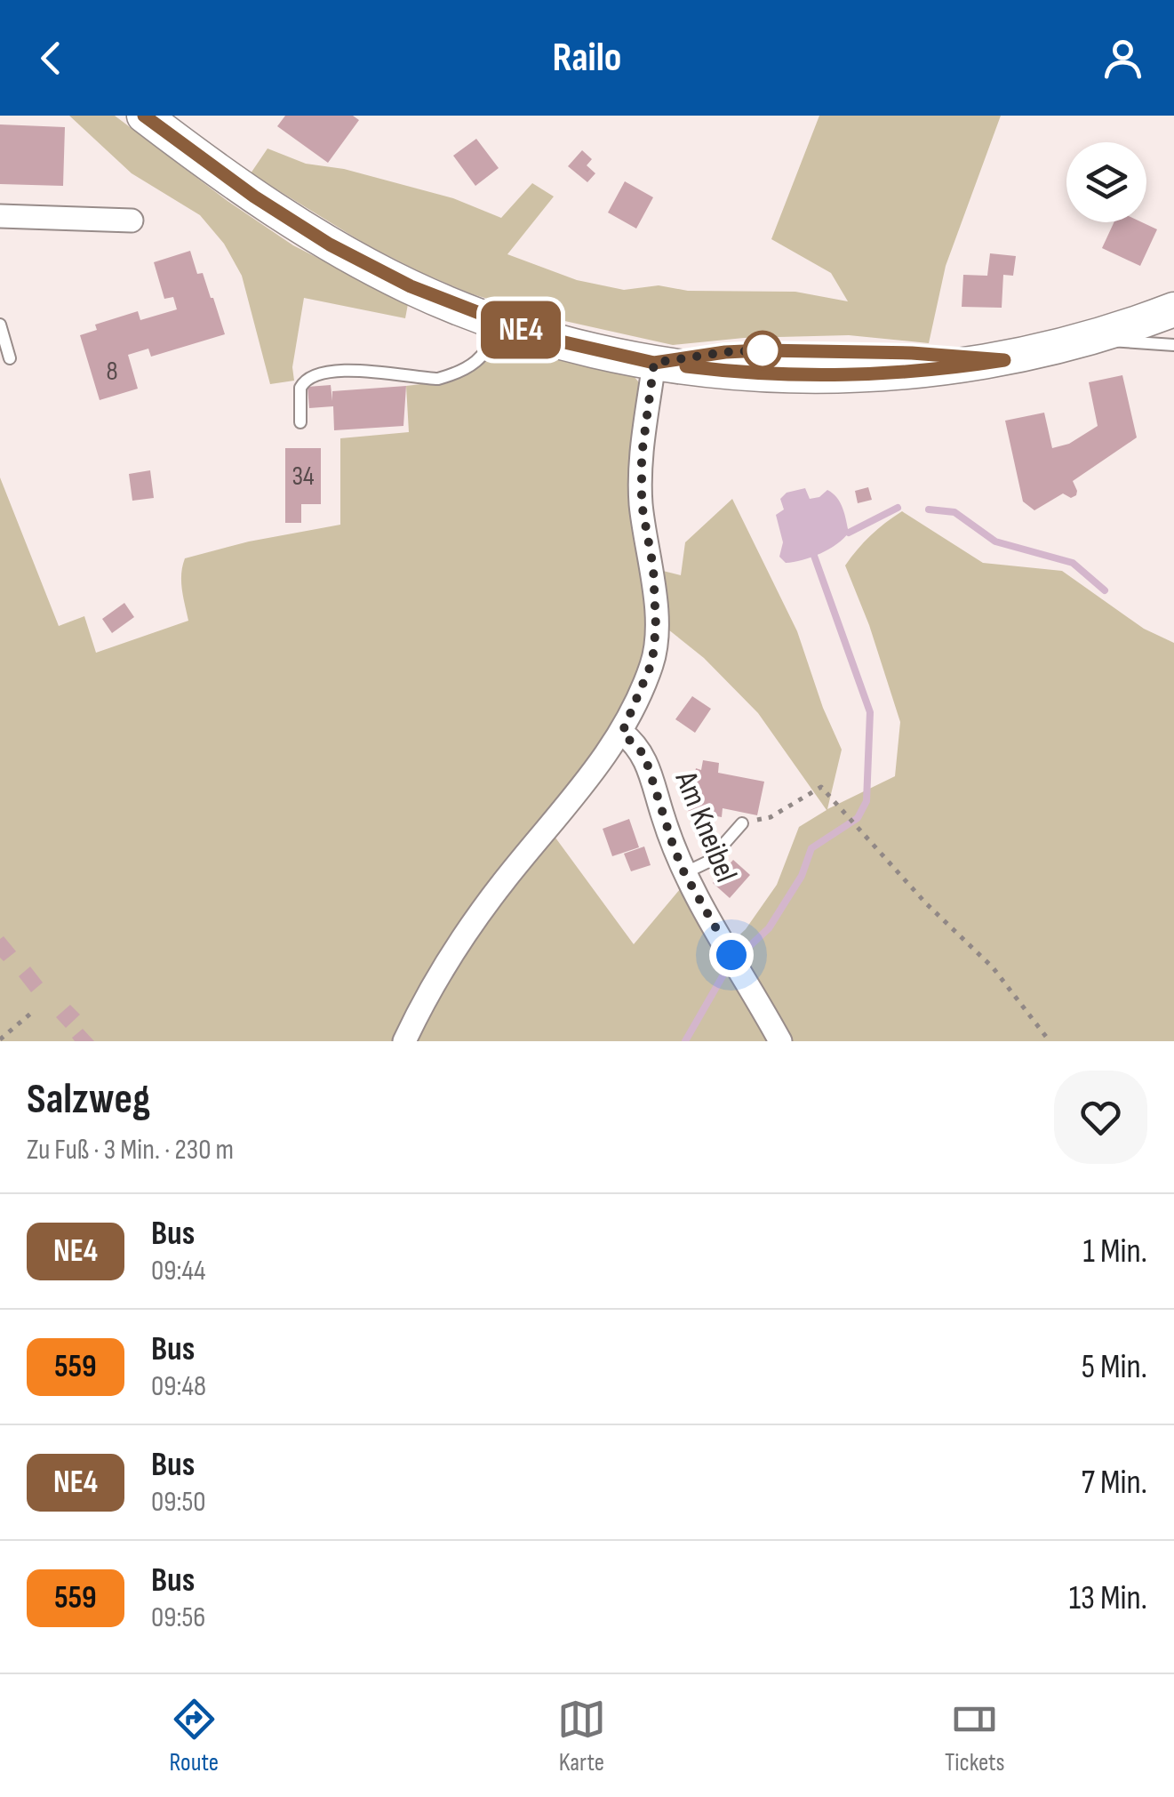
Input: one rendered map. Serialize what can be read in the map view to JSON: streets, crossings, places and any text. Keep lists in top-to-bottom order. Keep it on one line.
{"streets":{"street":["Am Kneibel"]},"lines":["bus line NE4"],"house_numbers":["8","34"],"page":{"header":"Railo","on_map":"NE4","heading":["Salzweg","Zu Fuß · 3 Min. · 230 m"],"list":[{"mark":"NE4","name":"Bus","note":"09:44","value":"1 Min."},{"mark":"559","name":"Bus","note":"09:48","value":"5 Min."},{"mark":"NE4","name":"Bus","note":"09:50","value":"7 Min."},{"mark":"559","name":"Bus","note":"09:56","value":"13 Min."}],"tabs":["Route","Karte","Tickets"]}}
